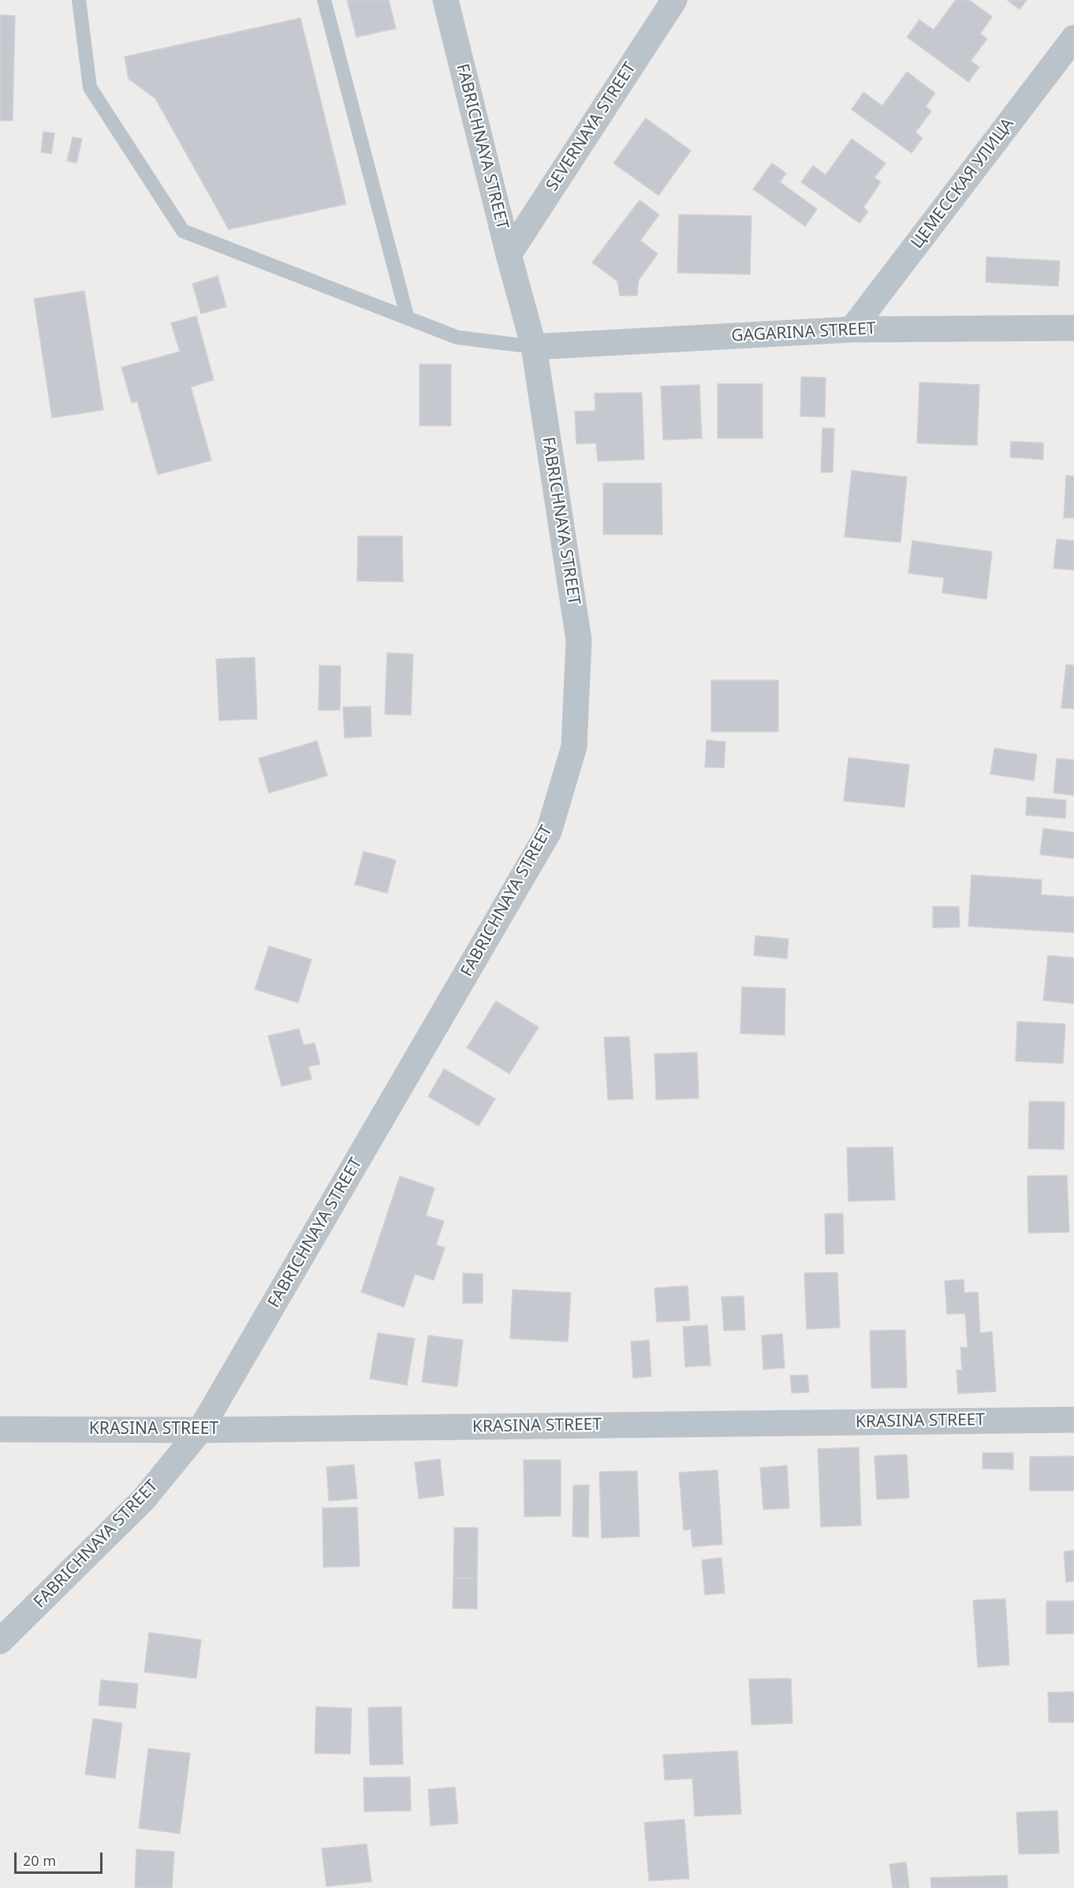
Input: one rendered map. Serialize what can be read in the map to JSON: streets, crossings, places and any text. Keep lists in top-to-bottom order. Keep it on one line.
{"streets":{"street":["SEVERNAYA STREET","FABRICHNAYA STREET","ЦЕМЕССКАЯ УЛИЦА","GAGARINA STREET","KRASINA STREET"]},"crossings":[["SEVERNAYA STREET","FABRICHNAYA STREET"],["FABRICHNAYA STREET","GAGARINA STREET"],["FABRICHNAYA STREET","KRASINA STREET"],["ЦЕМЕССКАЯ УЛИЦА","GAGARINA STREET"]],"scale_bar":"20 m"}
